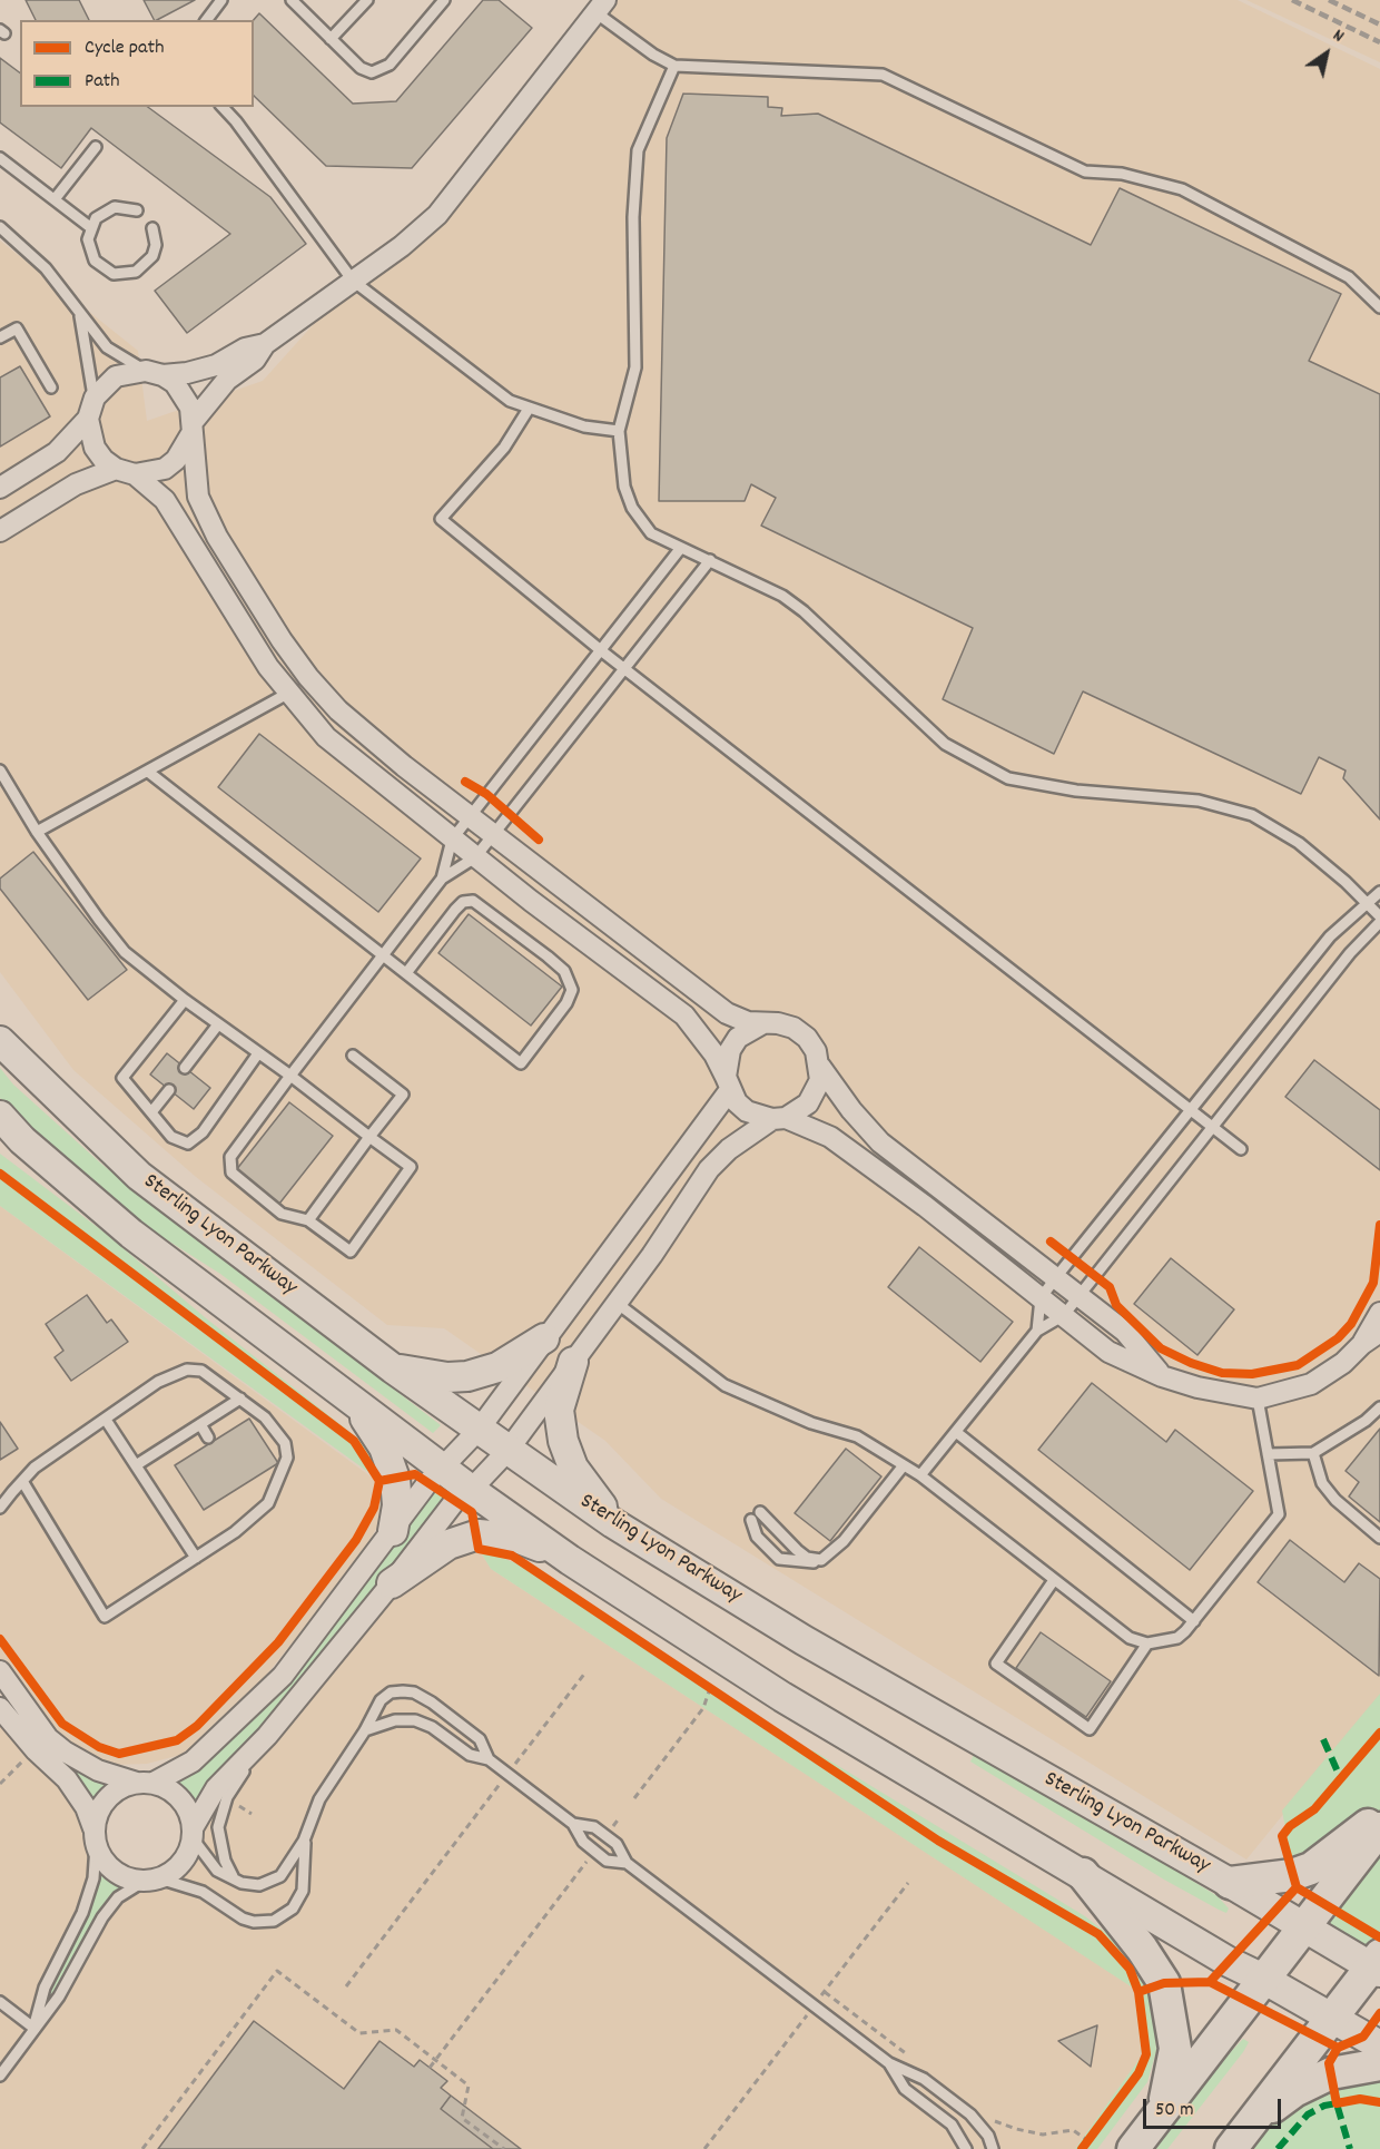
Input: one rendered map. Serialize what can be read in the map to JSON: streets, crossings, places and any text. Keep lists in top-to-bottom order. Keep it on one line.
{"streets":{"main road":["Sterling Lyon Parkway"]},"legend":["Cycle path","Path"],"scale_bar":"50 m","north":"top right"}
